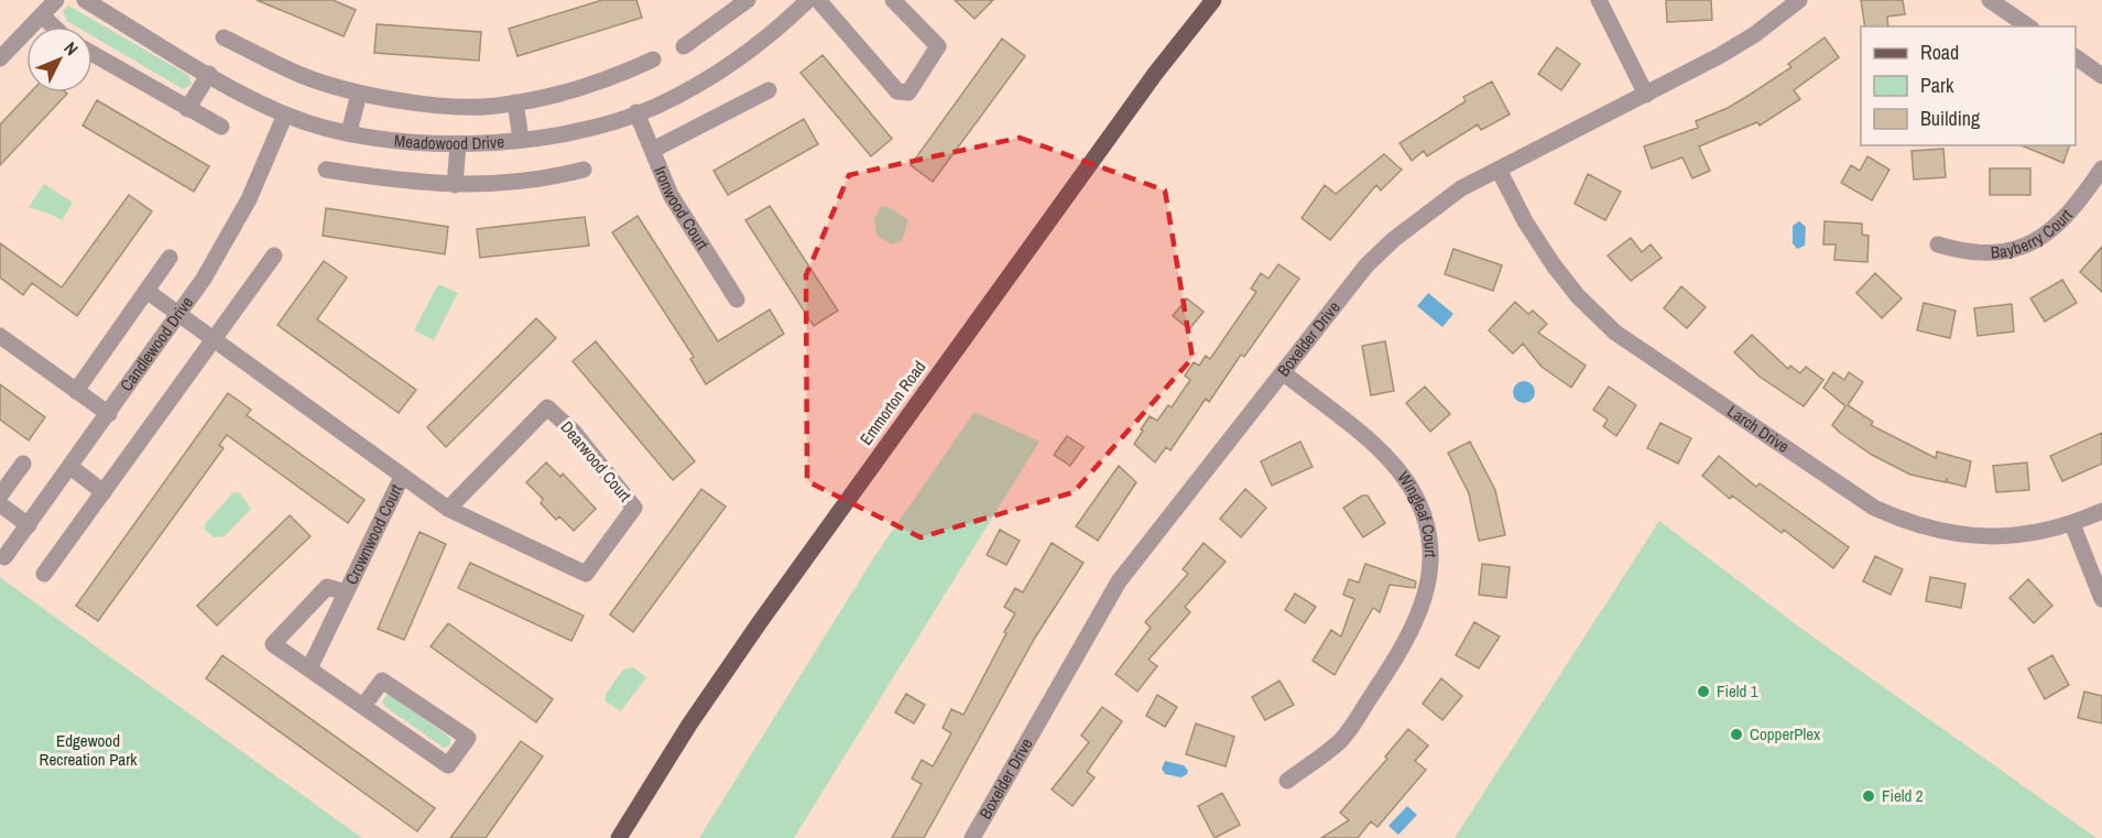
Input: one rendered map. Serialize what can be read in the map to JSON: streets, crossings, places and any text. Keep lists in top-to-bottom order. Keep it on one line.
{"streets":{"main road":["Emmorton Road"],"street":["Meadowood Drive","Ironwood Court","Bayberry Court","Boxelder Drive","Candlewood Drive","Larch Drive","Dearwood Court","Wingleaf Court","Crownwood Court"]},"crossings":[["Meadowood Drive","Ironwood Court"],["Meadowood Drive","Candlewood Drive"],["Boxelder Drive","Larch Drive"],["Boxelder Drive","Wingleaf Court"],["Candlewood Drive","Dearwood Court"],["Dearwood Court","Crownwood Court"]],"parks":["Edgewood Recreation Park"],"places":["Field 1","CopperPlex","Field 2"],"legend":["Road","Park","Building"],"north":"top right"}
